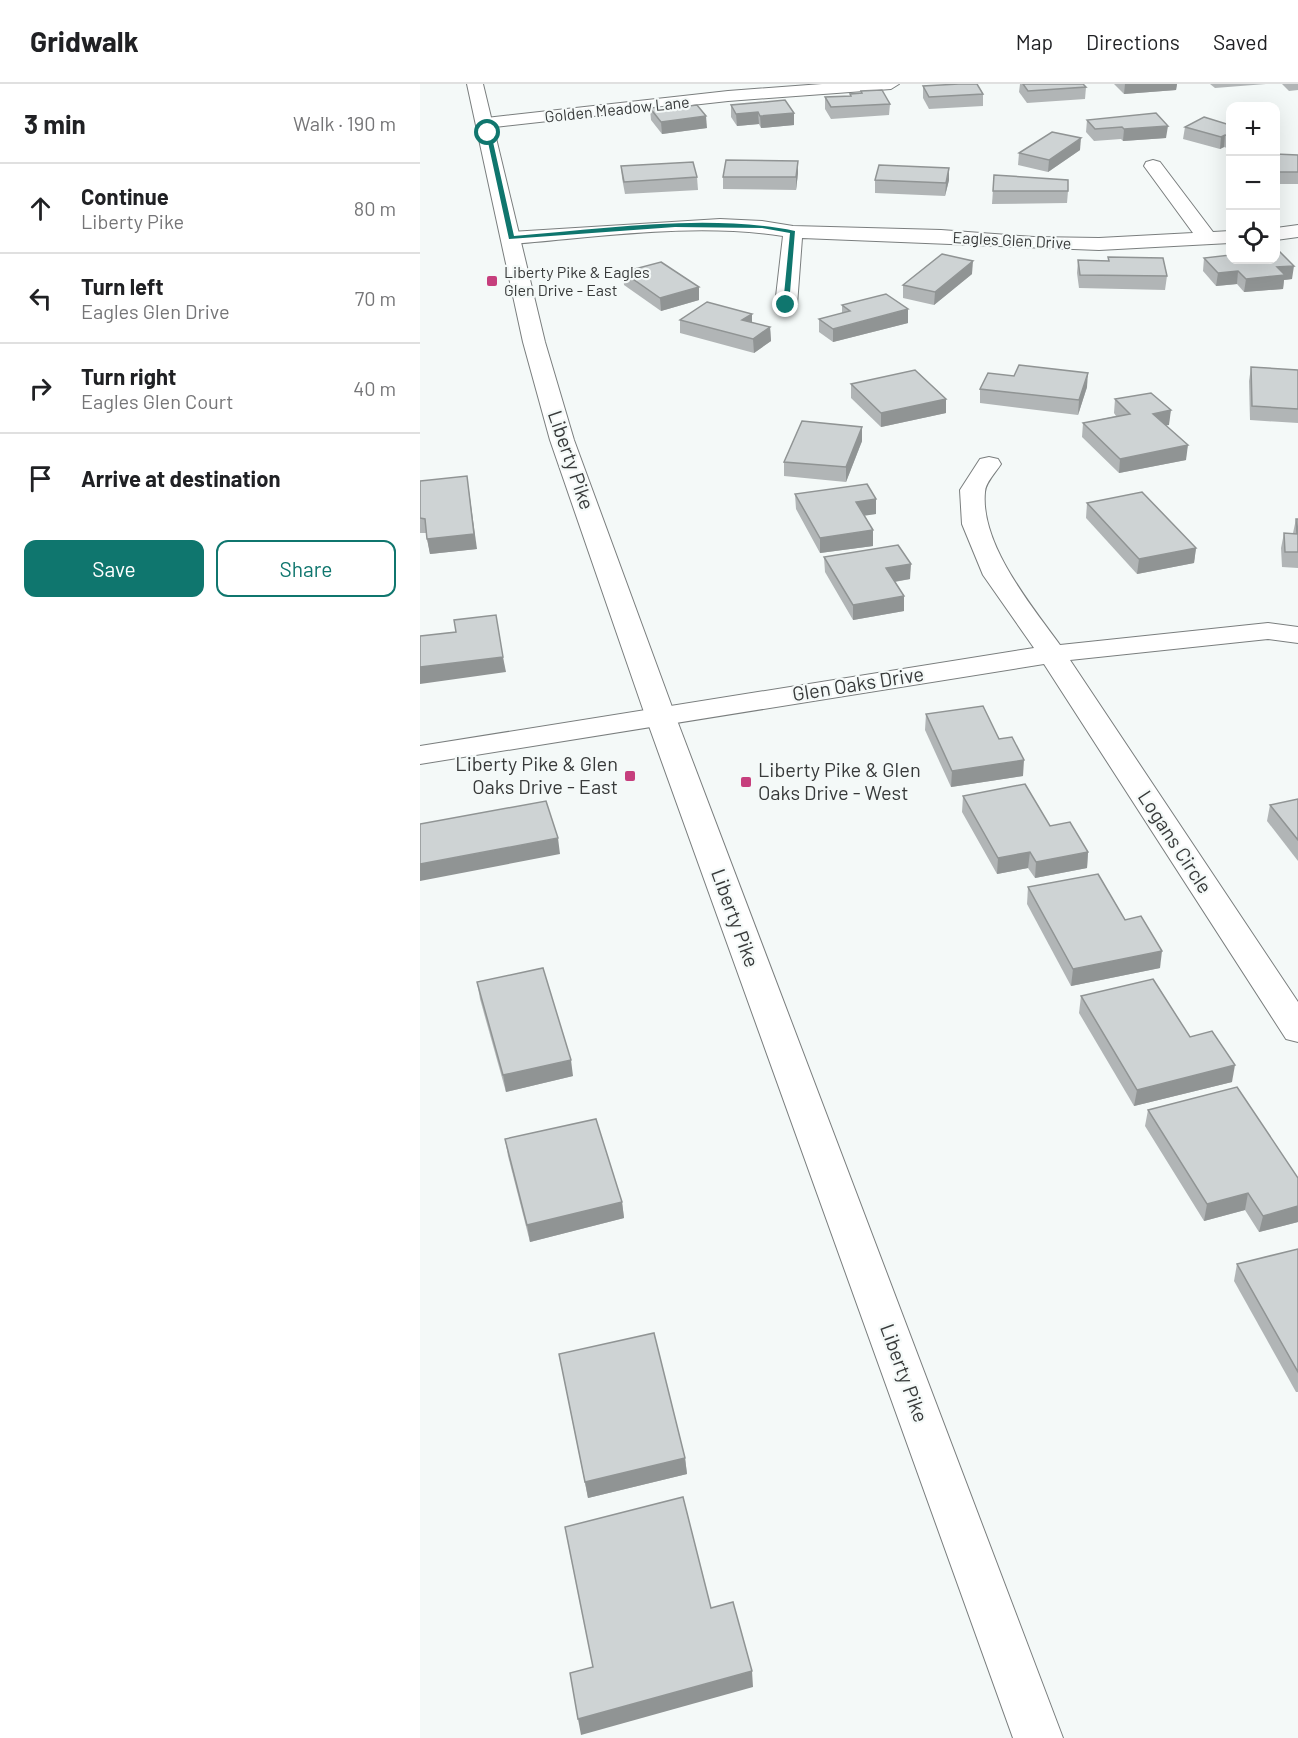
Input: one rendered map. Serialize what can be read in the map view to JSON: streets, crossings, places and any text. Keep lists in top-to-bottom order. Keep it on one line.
{"streets":{"street":["Golden Meadow Lane","Eagles Glen Drive","Liberty Pike","Glen Oaks Drive","Logans Circle"]},"crossings":[["Golden Meadow Lane","Liberty Pike"],["Eagles Glen Drive","Liberty Pike"],["Liberty Pike","Glen Oaks Drive"],["Glen Oaks Drive","Logans Circle"]],"places":{"transit":["Liberty Pike & Eagles Glen Drive - East","Liberty Pike & Glen Oaks Drive - East","Liberty Pike & Glen Oaks Drive - West"]},"page":{"header":"Gridwalk","nav":["Map","Directions","Saved"],"heading":["3 min","Walk · 190 m"],"map_buttons":["+","−"],"list":[["Continue","Liberty Pike","80 m"],["Turn left","Eagles Glen Drive","70 m"],["Turn right","Eagles Glen Court","40 m"],"Arrive at destination"],"buttons":["Save","Share"]}}
